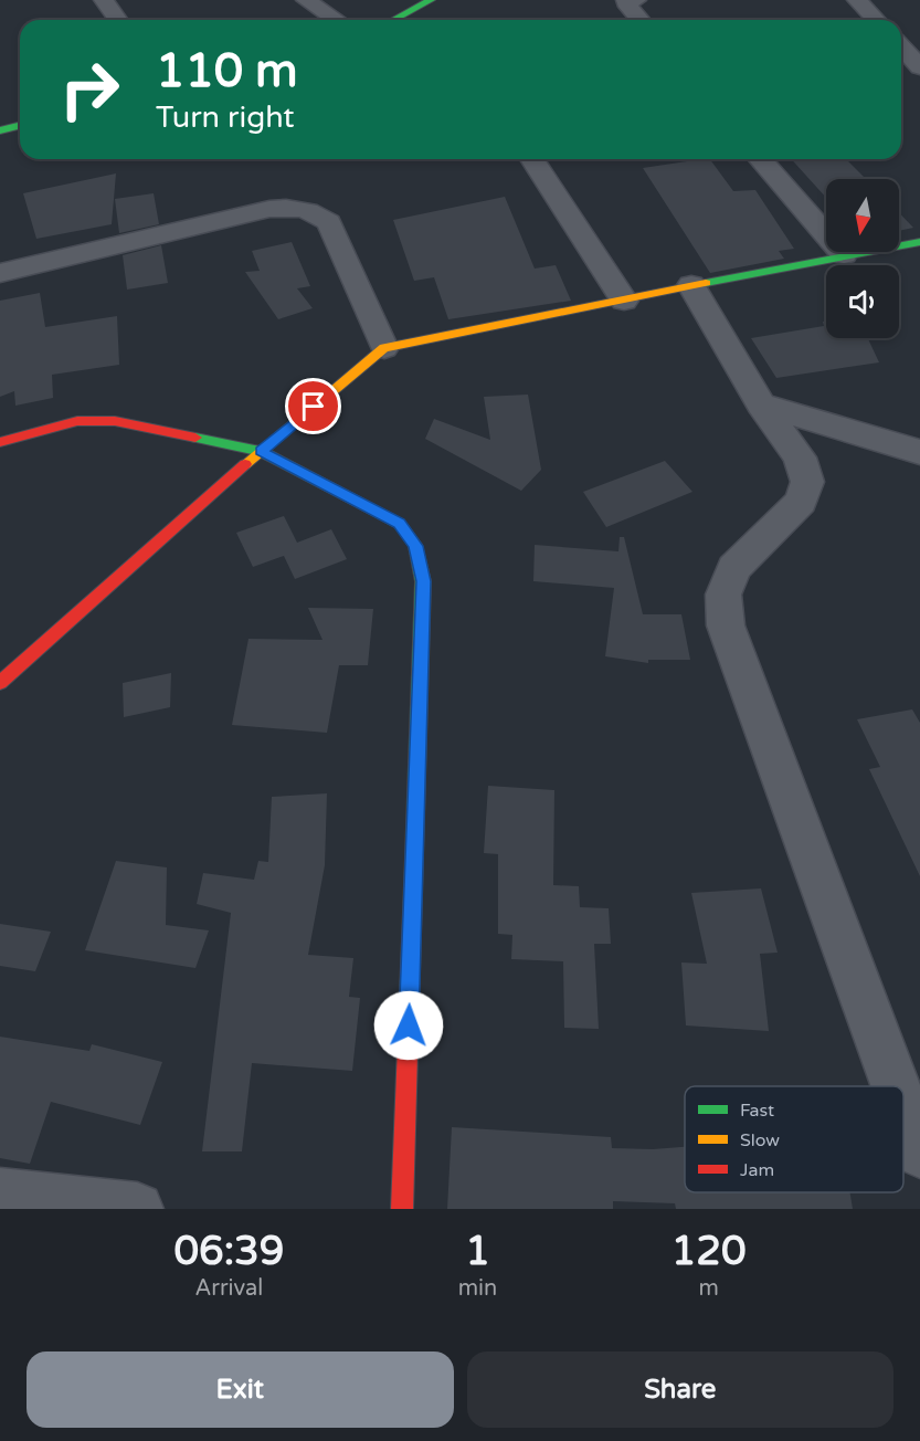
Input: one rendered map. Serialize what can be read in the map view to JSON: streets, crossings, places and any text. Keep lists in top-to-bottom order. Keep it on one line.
{"legend":["Fast","Slow","Jam"],"north":"bottom","page":{"turn":["110 m","Turn right"],"eta":["06:39","Arrival","1","min","120","m"],"buttons":["Exit","Share"]}}
